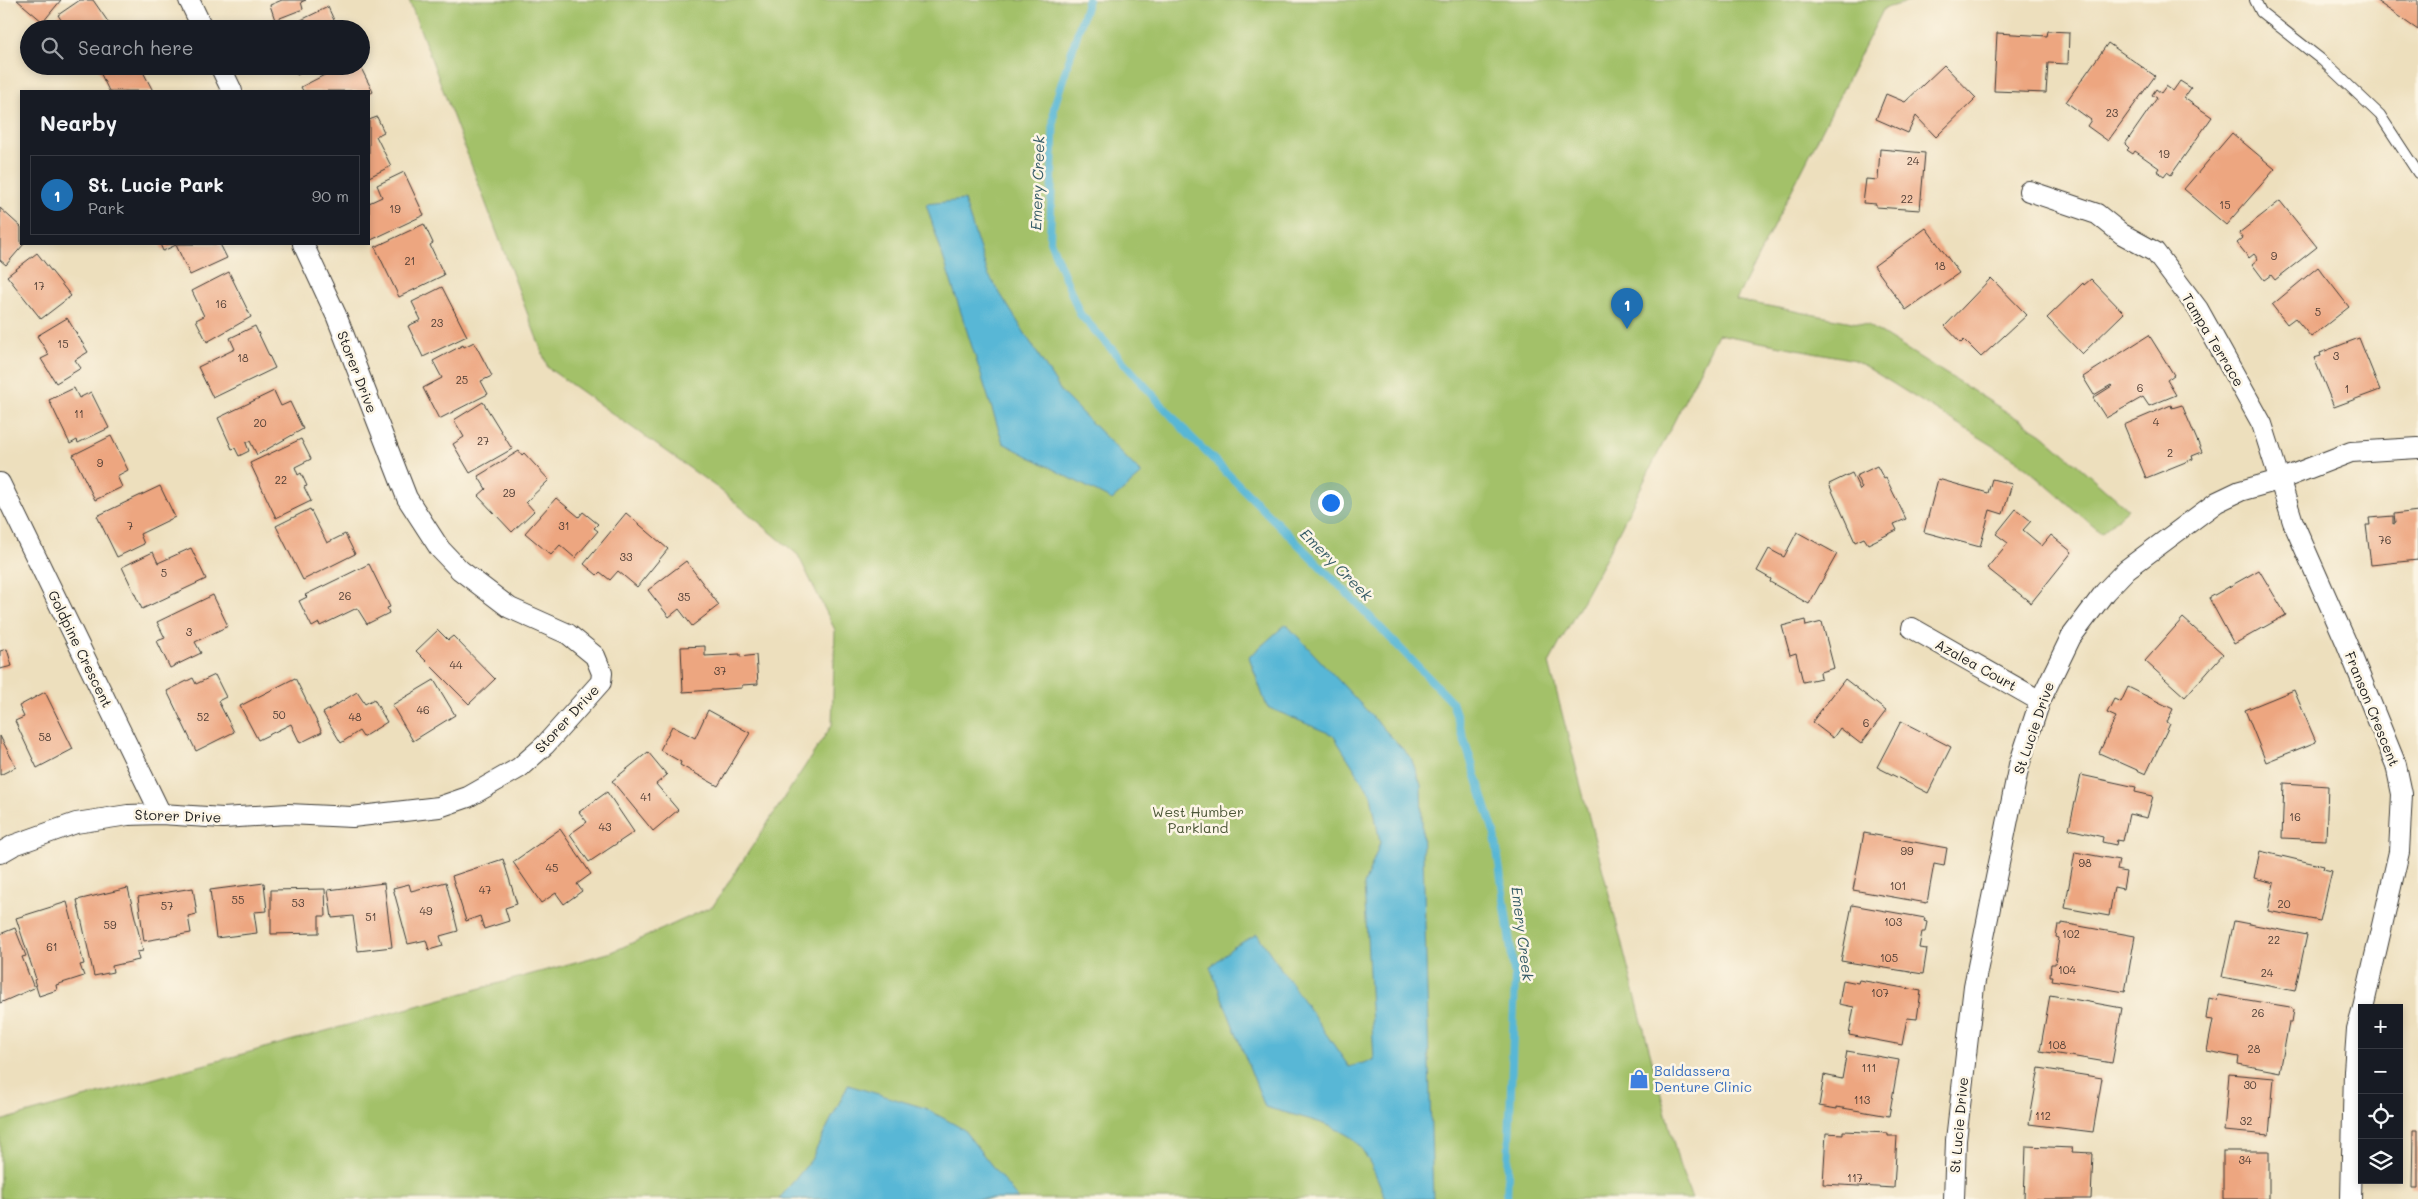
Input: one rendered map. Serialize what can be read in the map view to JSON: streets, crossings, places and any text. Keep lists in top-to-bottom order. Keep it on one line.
{"streets":{"street":["Tampa Terrace","Storer Drive","Goldpine Crescent","Azalea Court","Franson Crescent","St Lucie Drive"]},"crossings":[["Tampa Terrace","Franson Crescent"],["Tampa Terrace","St Lucie Drive"],["Storer Drive","Goldpine Crescent"],["Azalea Court","St Lucie Drive"],["Franson Crescent","St Lucie Drive"]],"water":["Emery Creek"],"parks":["West Humber Parkland"],"places":{"shop":["Baldassera Denture Clinic"]},"house_numbers":["23","19","24","22","15","19","9","21","18","17","16","5","23","15","3","18","25","6","1","11","4","20","27","2","9","22","29","7","31","76","33","5","26","35","3","44","37","46","50","52","48","6","58","41","16","43","99","98","45","101","47","55","53","20","57","49","51","103","59","102","22","61","105","104","24","107","26","108","28","111","30","113","112","32","34","117"],"page":{"search":"Search here","heading":"Nearby","list":[{"mark":"1","name":"St. Lucie Park","note":"Park","value":"90 m"}],"pins":"1","map_buttons":["+","−"]}}
